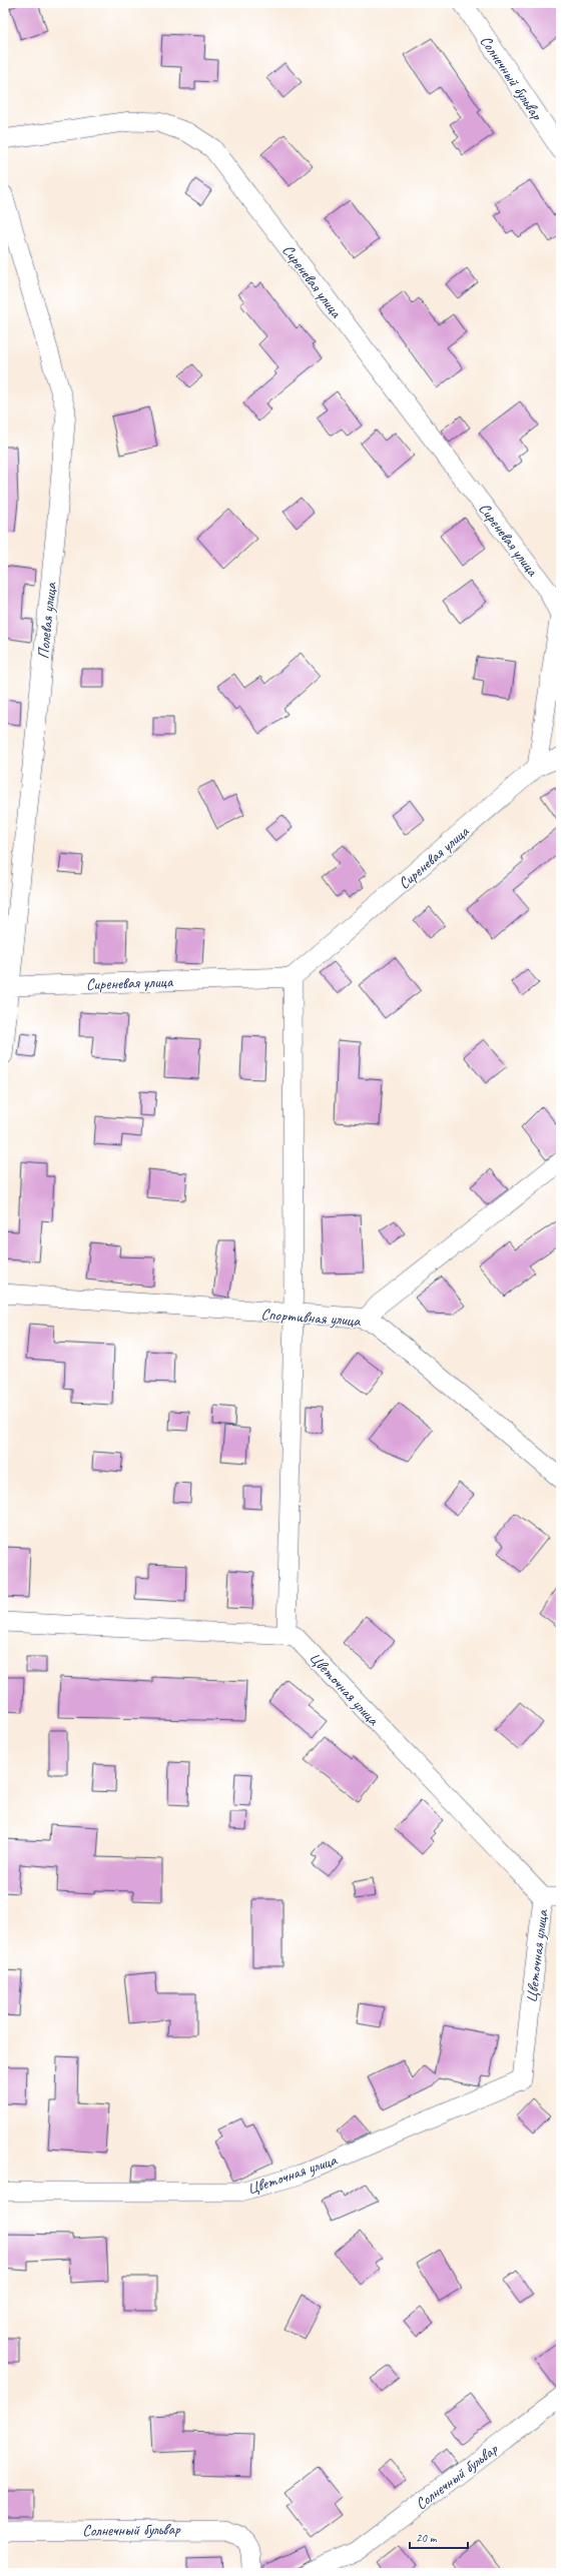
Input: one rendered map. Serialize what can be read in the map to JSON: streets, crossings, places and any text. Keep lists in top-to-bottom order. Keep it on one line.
{"streets":{"street":["Солнечный бульвар","Сиреневая улица","Полевая улица","Спортивная улица","Цветочная улица"]},"crossings":[["Сиреневая улица","Полевая улица"]],"scale_bar":"20 m"}
